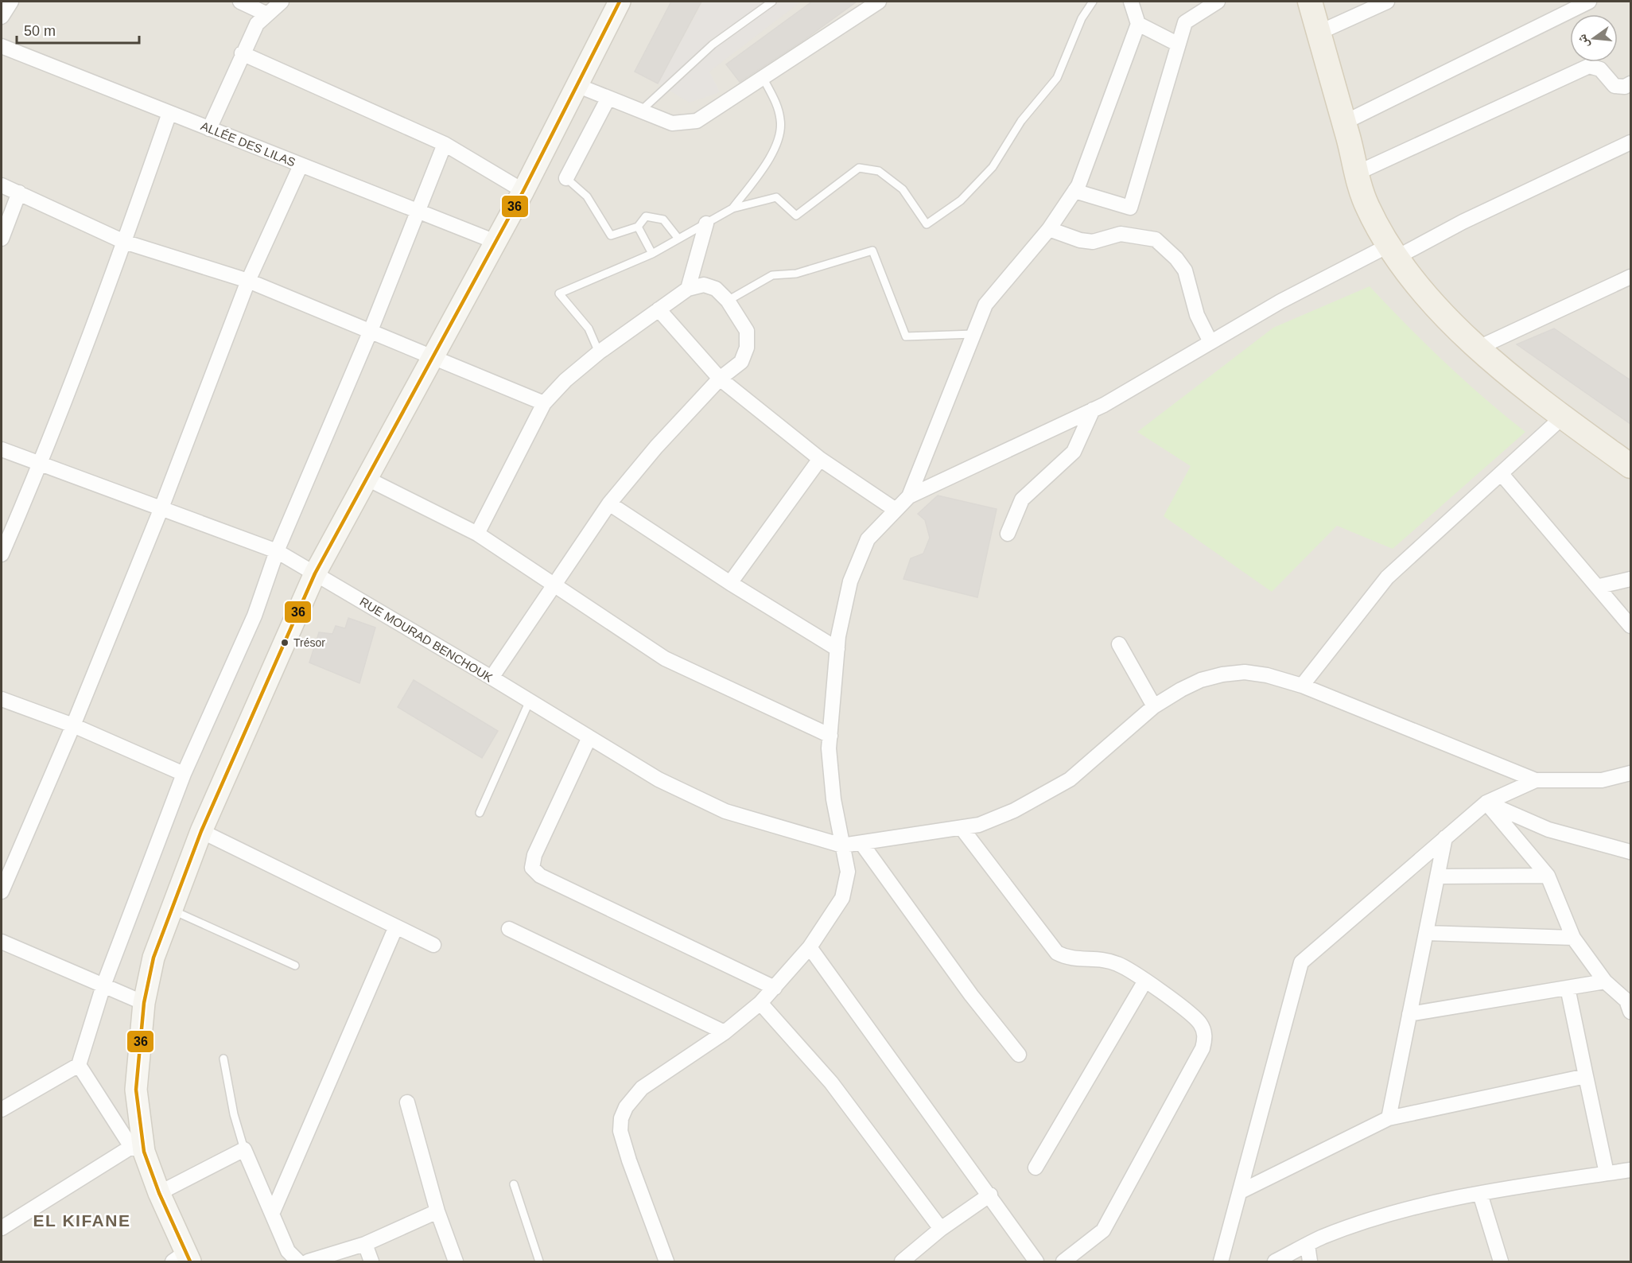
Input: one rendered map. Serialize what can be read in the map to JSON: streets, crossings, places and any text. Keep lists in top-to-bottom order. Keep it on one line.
{"streets":{"street":["ALLÉE DES LILAS","RUE MOURAD BENCHOUK"]},"districts":["EL KIFANE"],"places":["Trésor"],"lines":["transit line 36"],"scale_bar":"50 m","north":"left"}
